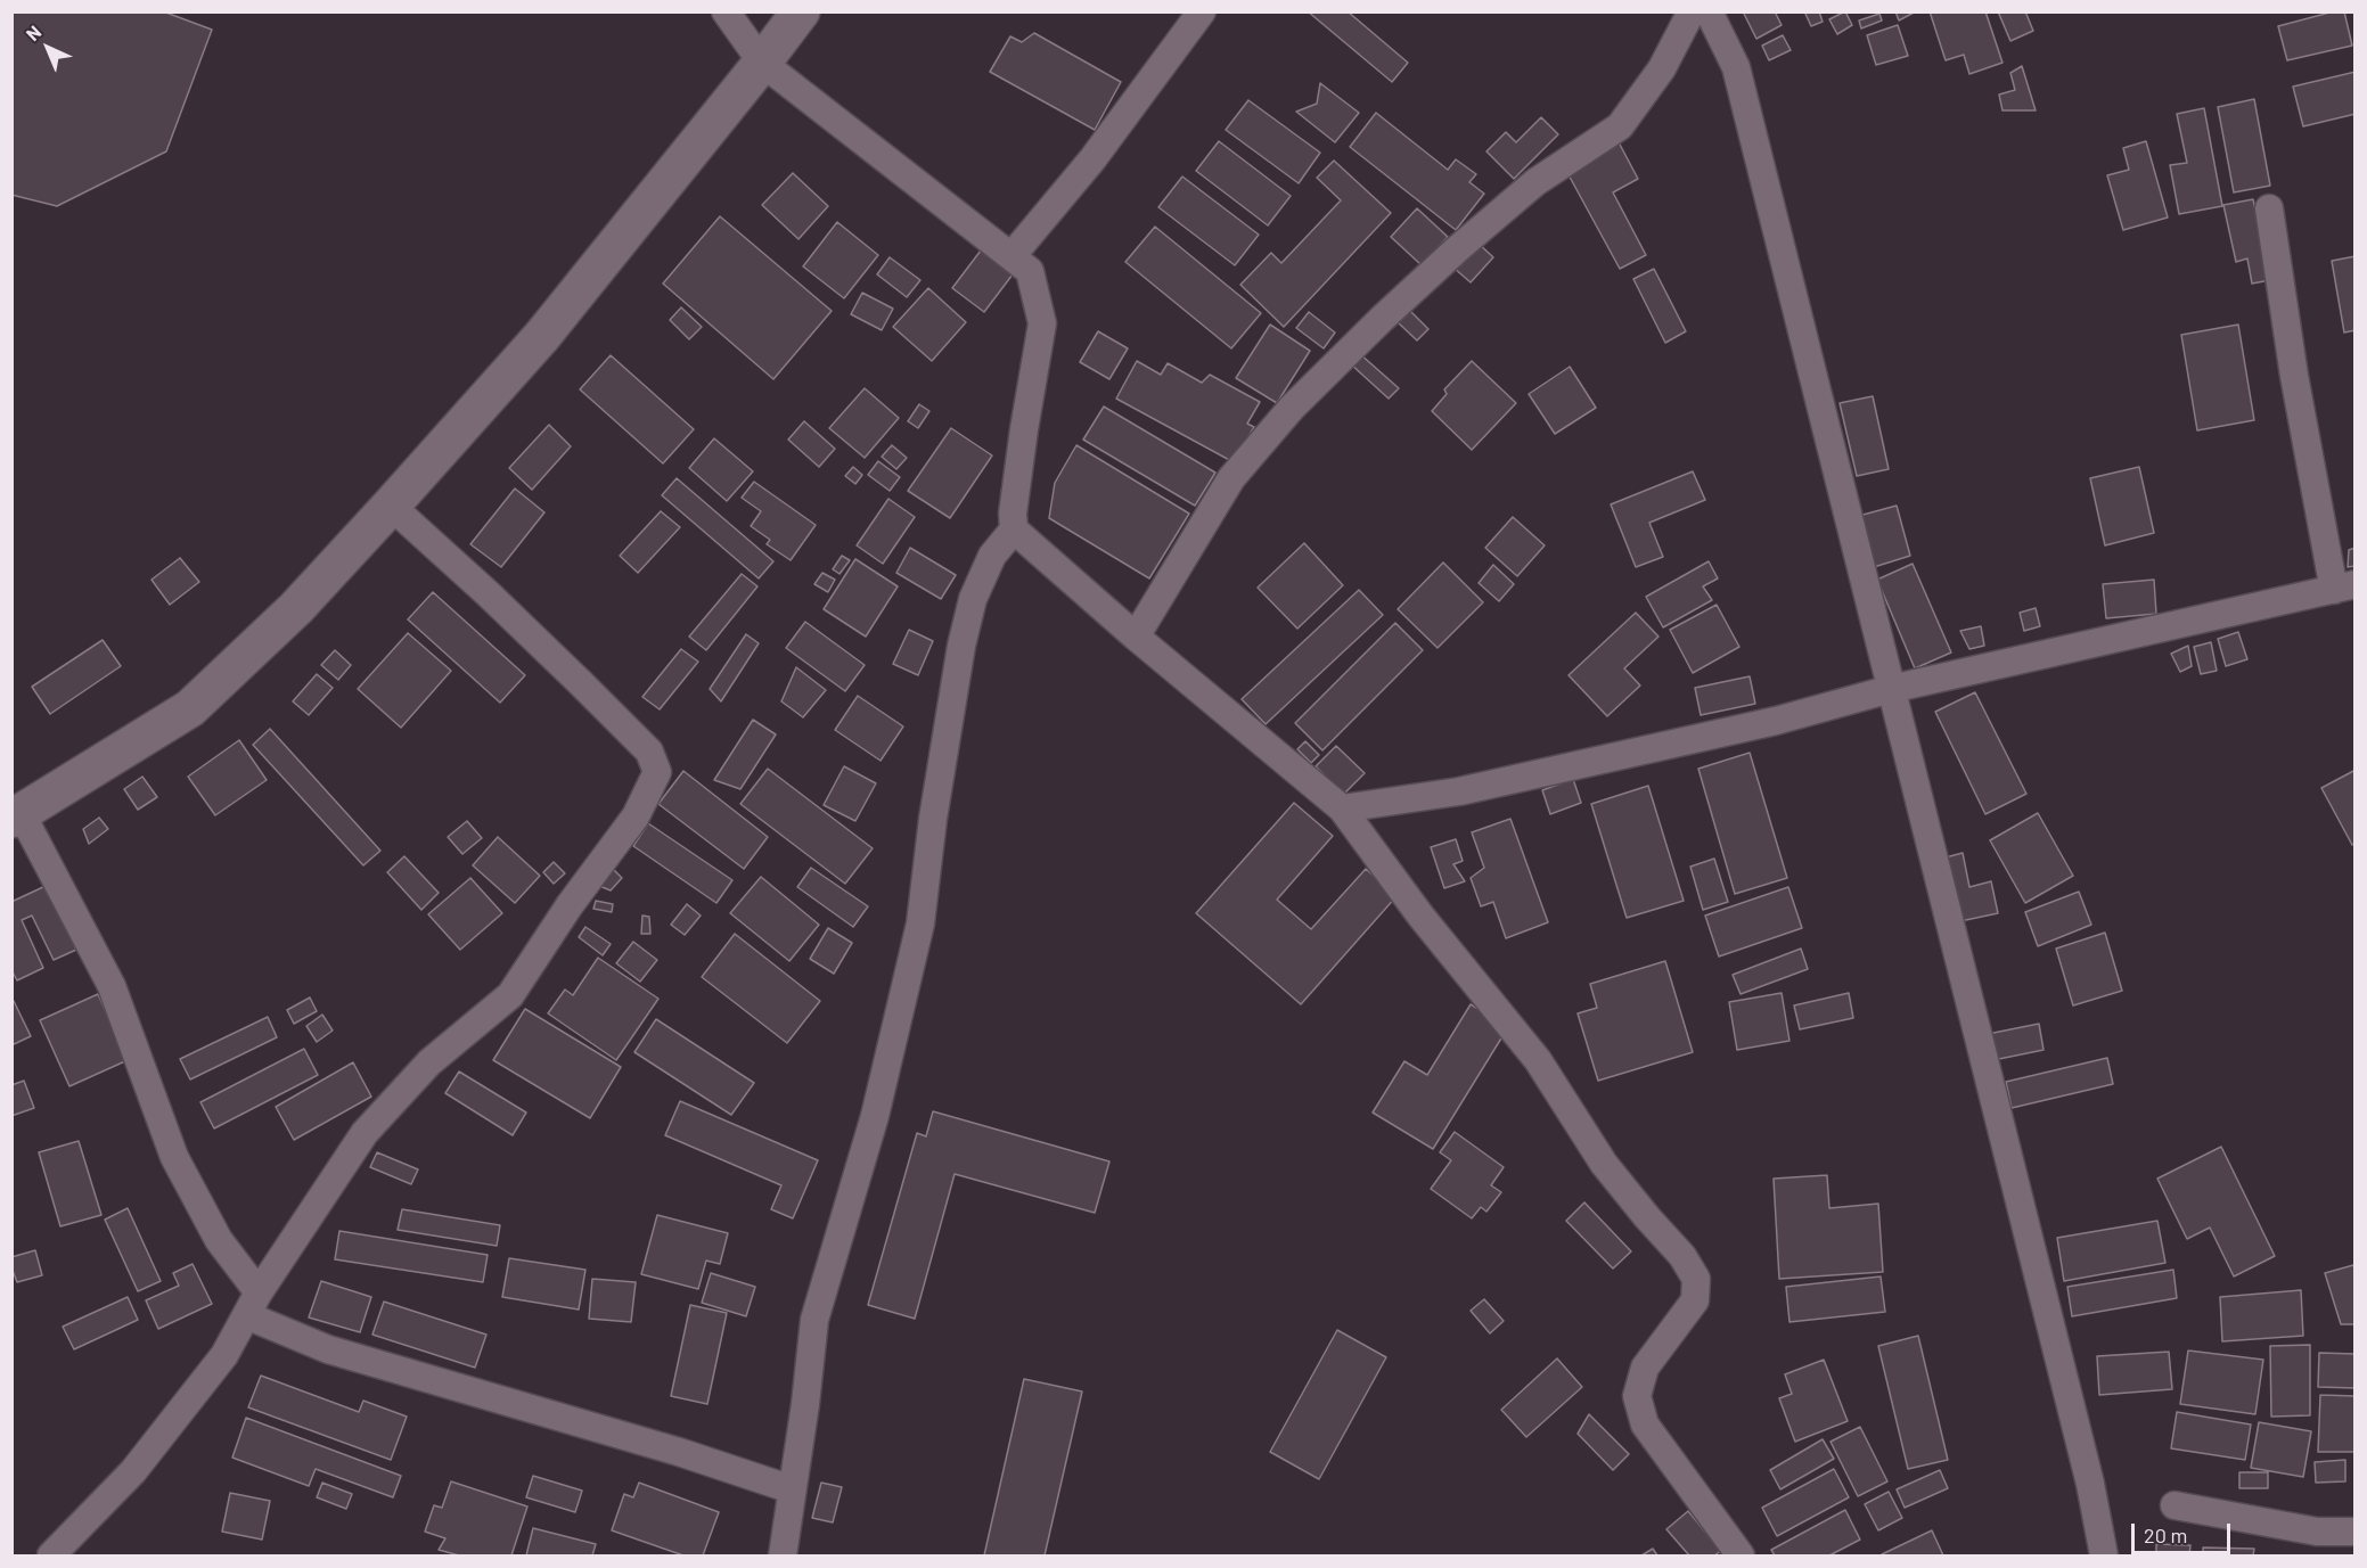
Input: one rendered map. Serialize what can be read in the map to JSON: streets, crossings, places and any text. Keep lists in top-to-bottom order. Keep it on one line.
{"scale_bar":"20 m","north":"top left"}
